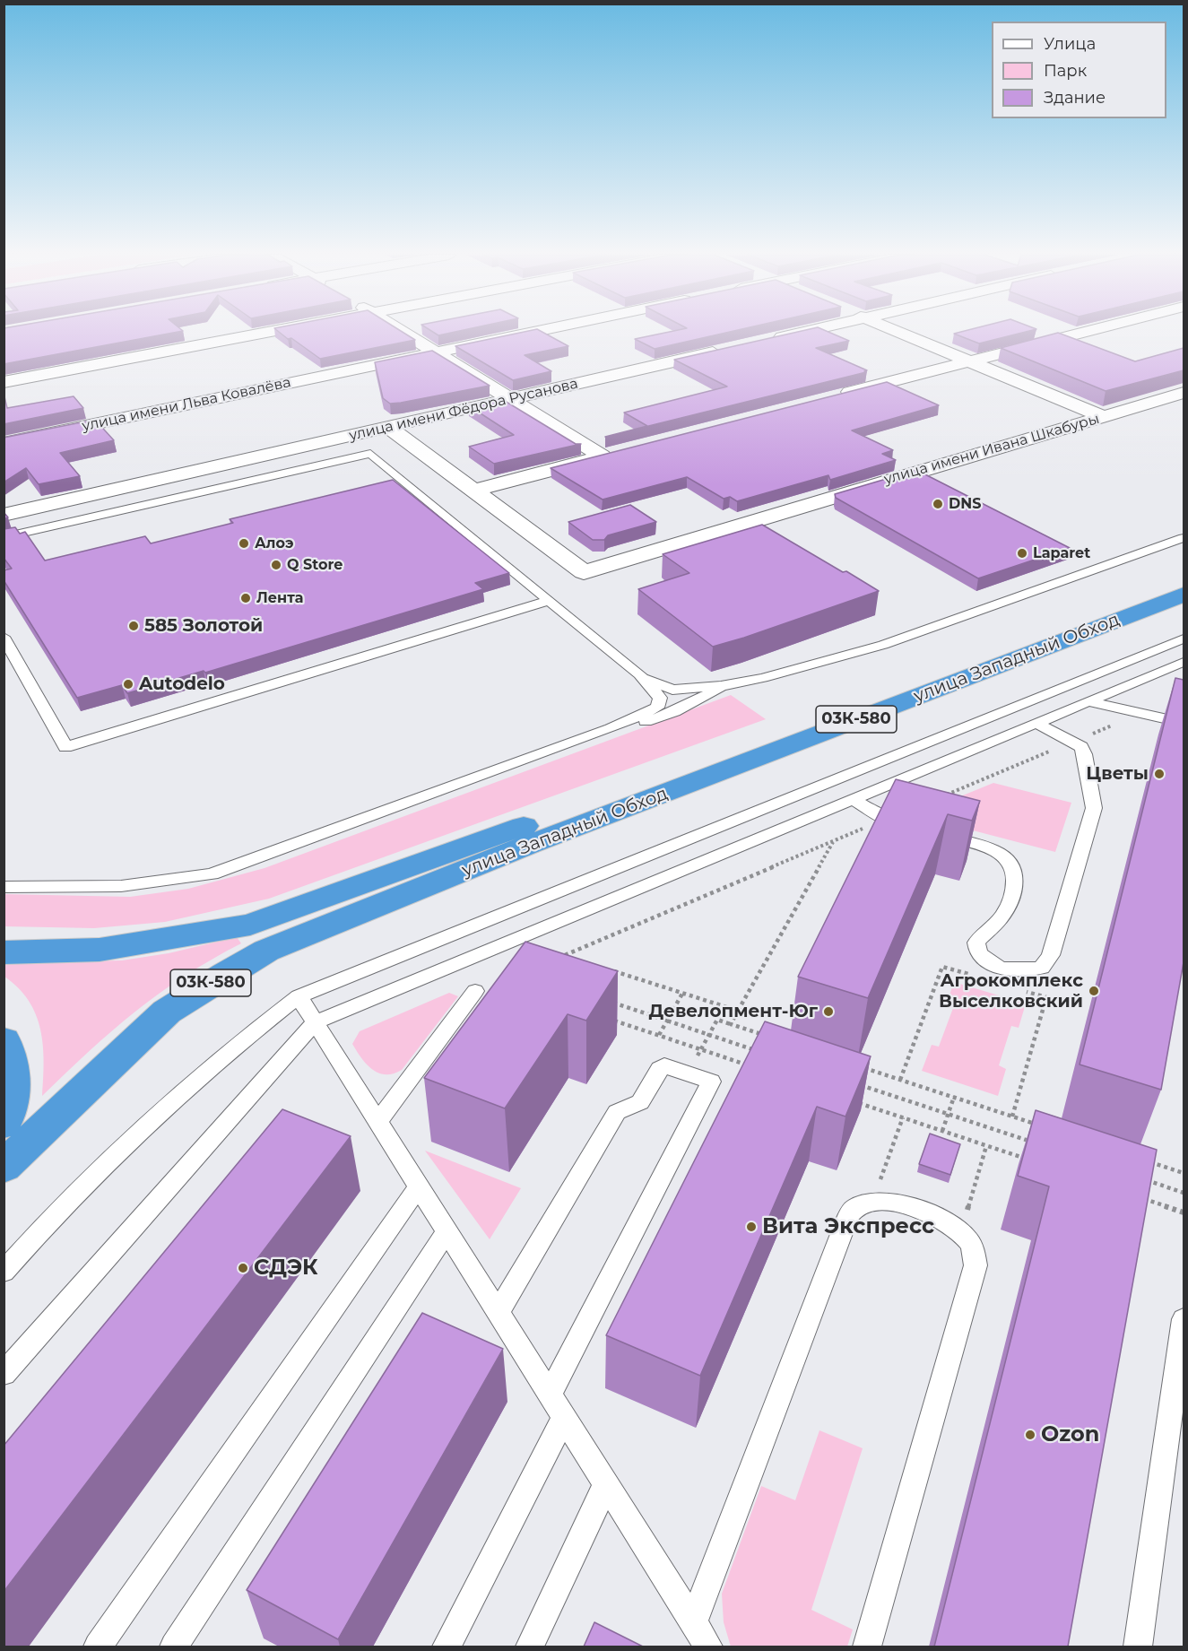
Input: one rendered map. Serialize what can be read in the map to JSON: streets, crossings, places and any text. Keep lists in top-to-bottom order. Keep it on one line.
{"streets":{"highway":["улица Западный Обход","03К-580"],"street":["улица имени Льва Ковалёва","улица имени Фёдора Русанова","улица имени Ивана Шкабуры"]},"places":["DNS","Алоэ","Laparet","Q Store","Лента","585 Золотой","Autodelo","Цветы","Агрокомплекс Выселковский","Девелопмент-Юг","Вита Экспресс","СДЭК","Ozon"],"legend":["Улица","Парк","Здание"]}
